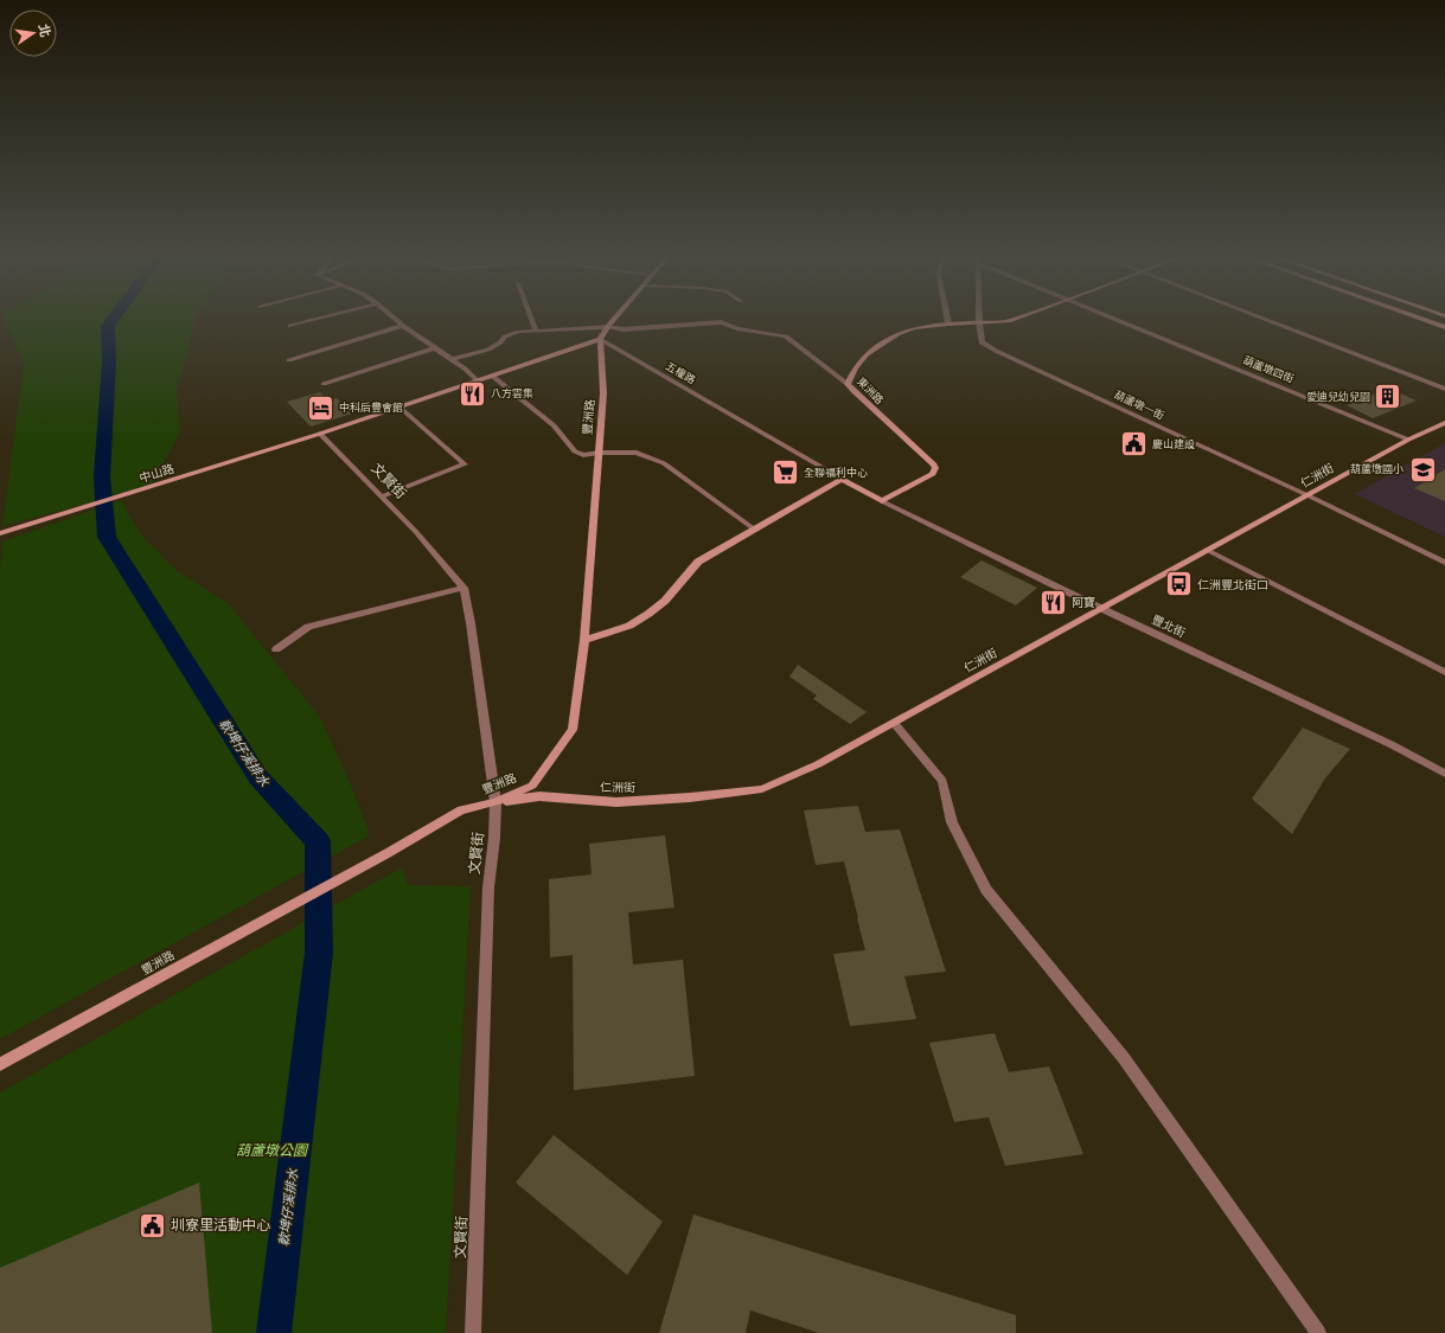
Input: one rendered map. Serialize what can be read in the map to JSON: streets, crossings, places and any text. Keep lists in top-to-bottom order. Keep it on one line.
{"streets":{"street":["葫蘆墩四街","五權路","東洲路","葫蘆墩一街","豐洲路","中山路","仁洲街","文賢街","豐北街"]},"crossings":[["葫蘆墩四街","仁洲街"],["五權路","東洲路"],["五權路","豐洲路"],["五權路","豐北街"],["東洲路","葫蘆墩一街"],["東洲路","豐北街"],["葫蘆墩一街","仁洲街"],["豐洲路","仁洲街"],["豐洲路","文賢街"],["中山路","文賢街"],["仁洲街","文賢街"],["仁洲街","豐北街"]],"water":["軟埤仔溪排水"],"parks":["葫蘆墩公園"],"places":{"restaurant":["八方雲集","阿寶"],"building":["愛迪兒幼兒園"],"hotel":["中科后豐會館"],"public building":["慶山建設","圳寮里活動中心"],"school or university":["葫蘆墩國小"],"supermarket":["全聯福利中心"],"bus stop":["仁洲豐北街口"]},"north":"right"}
